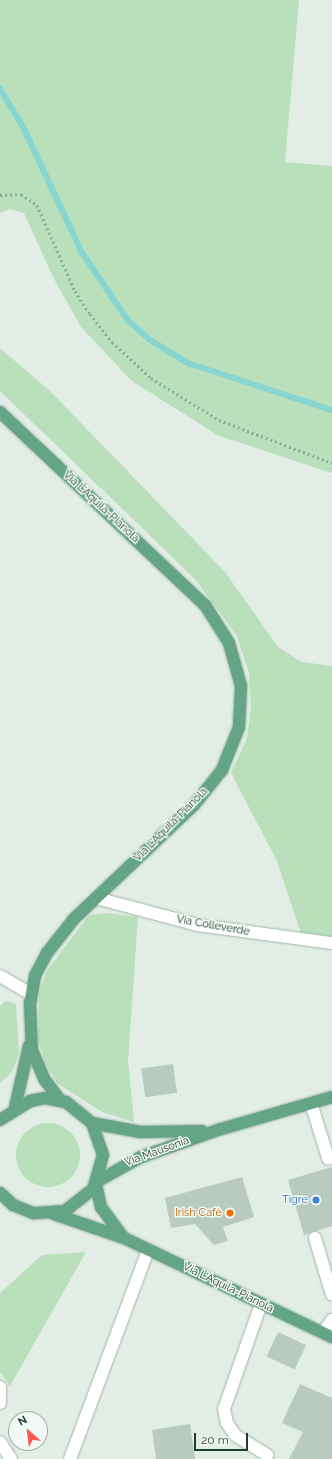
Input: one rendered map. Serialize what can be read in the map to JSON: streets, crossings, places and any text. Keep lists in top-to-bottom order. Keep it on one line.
{"streets":{"main road":["Via L'Aquila-Pianola","Via Mausonia"],"street":["Via Colleverde"]},"crossings":[["Via L'Aquila-Pianola","Via Colleverde"],["Via L'Aquila-Pianola","Via Mausonia"]],"places":["Tigre","Irish Cafè"],"scale_bar":"20 m","north":"top left"}
